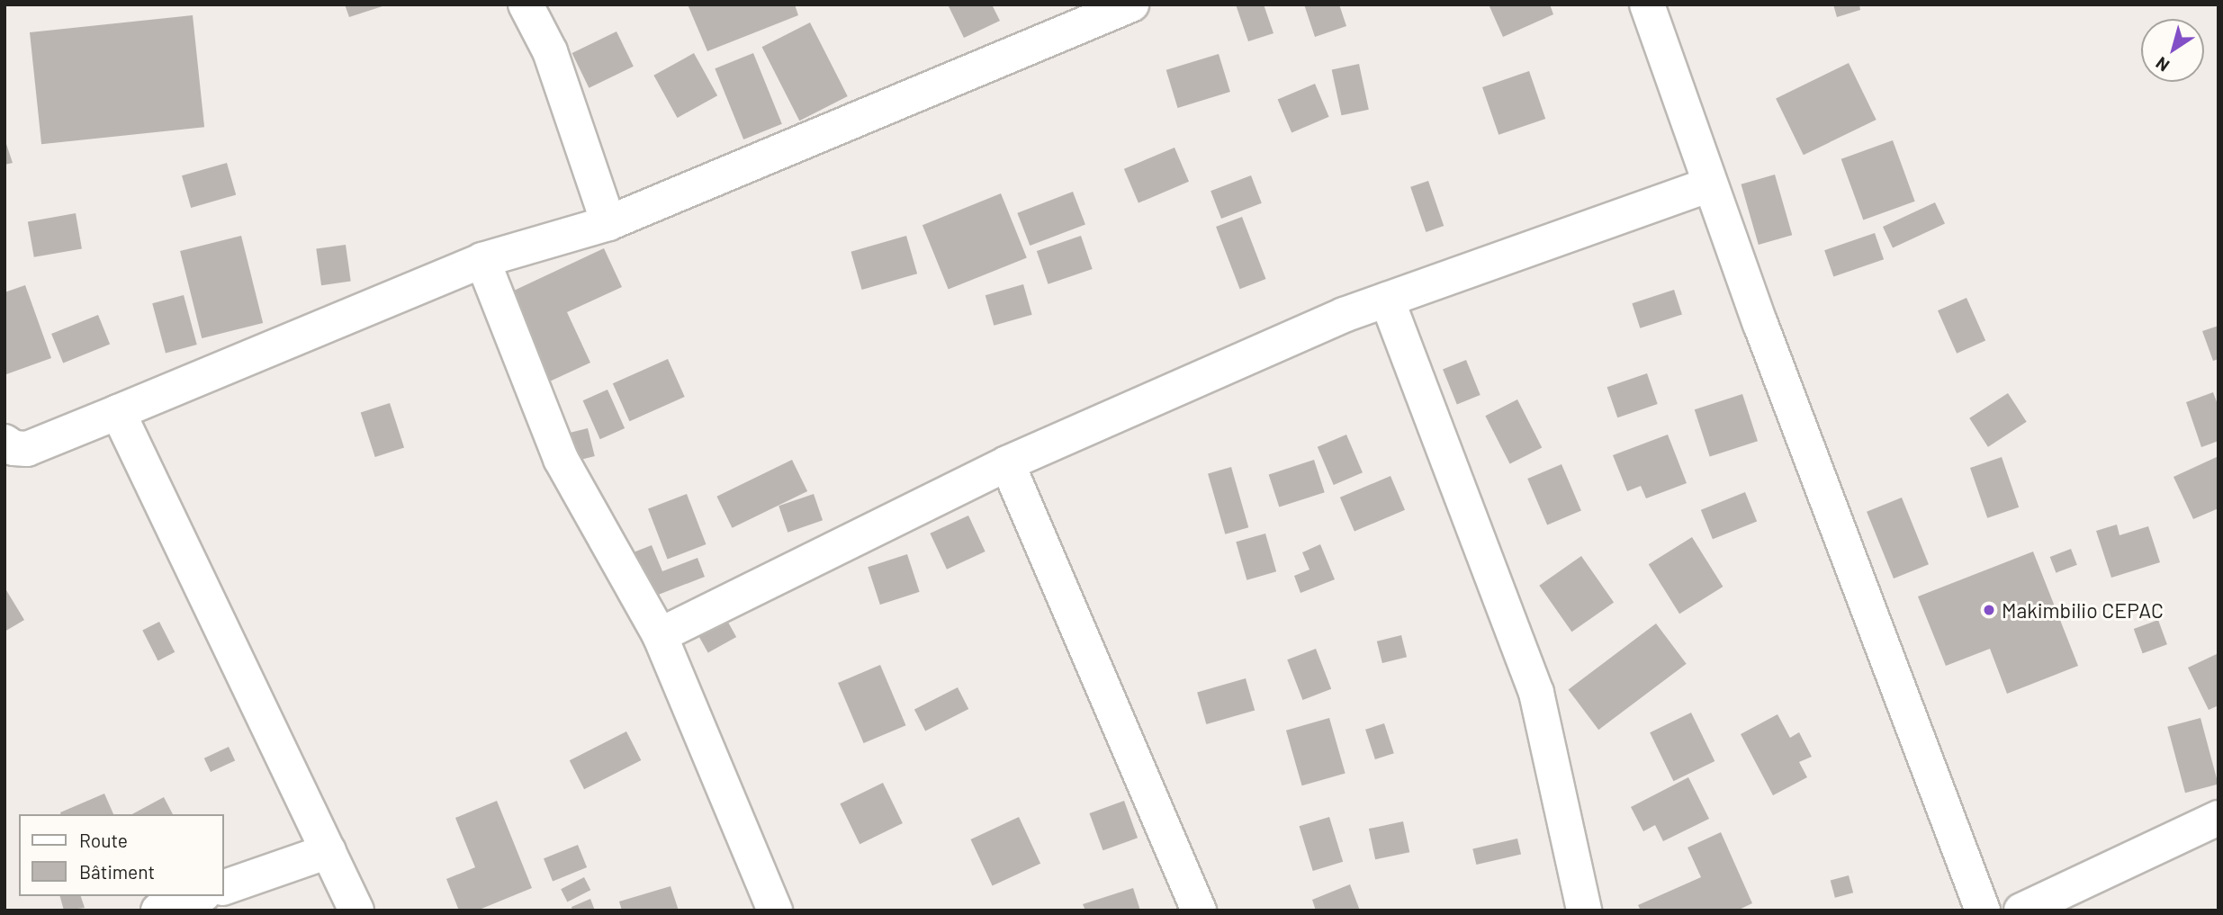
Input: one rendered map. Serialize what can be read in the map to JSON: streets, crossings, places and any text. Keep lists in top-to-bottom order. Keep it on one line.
{"places":["Makimbilio CEPAC"],"legend":["Route","Bâtiment"],"north":"bottom left"}
